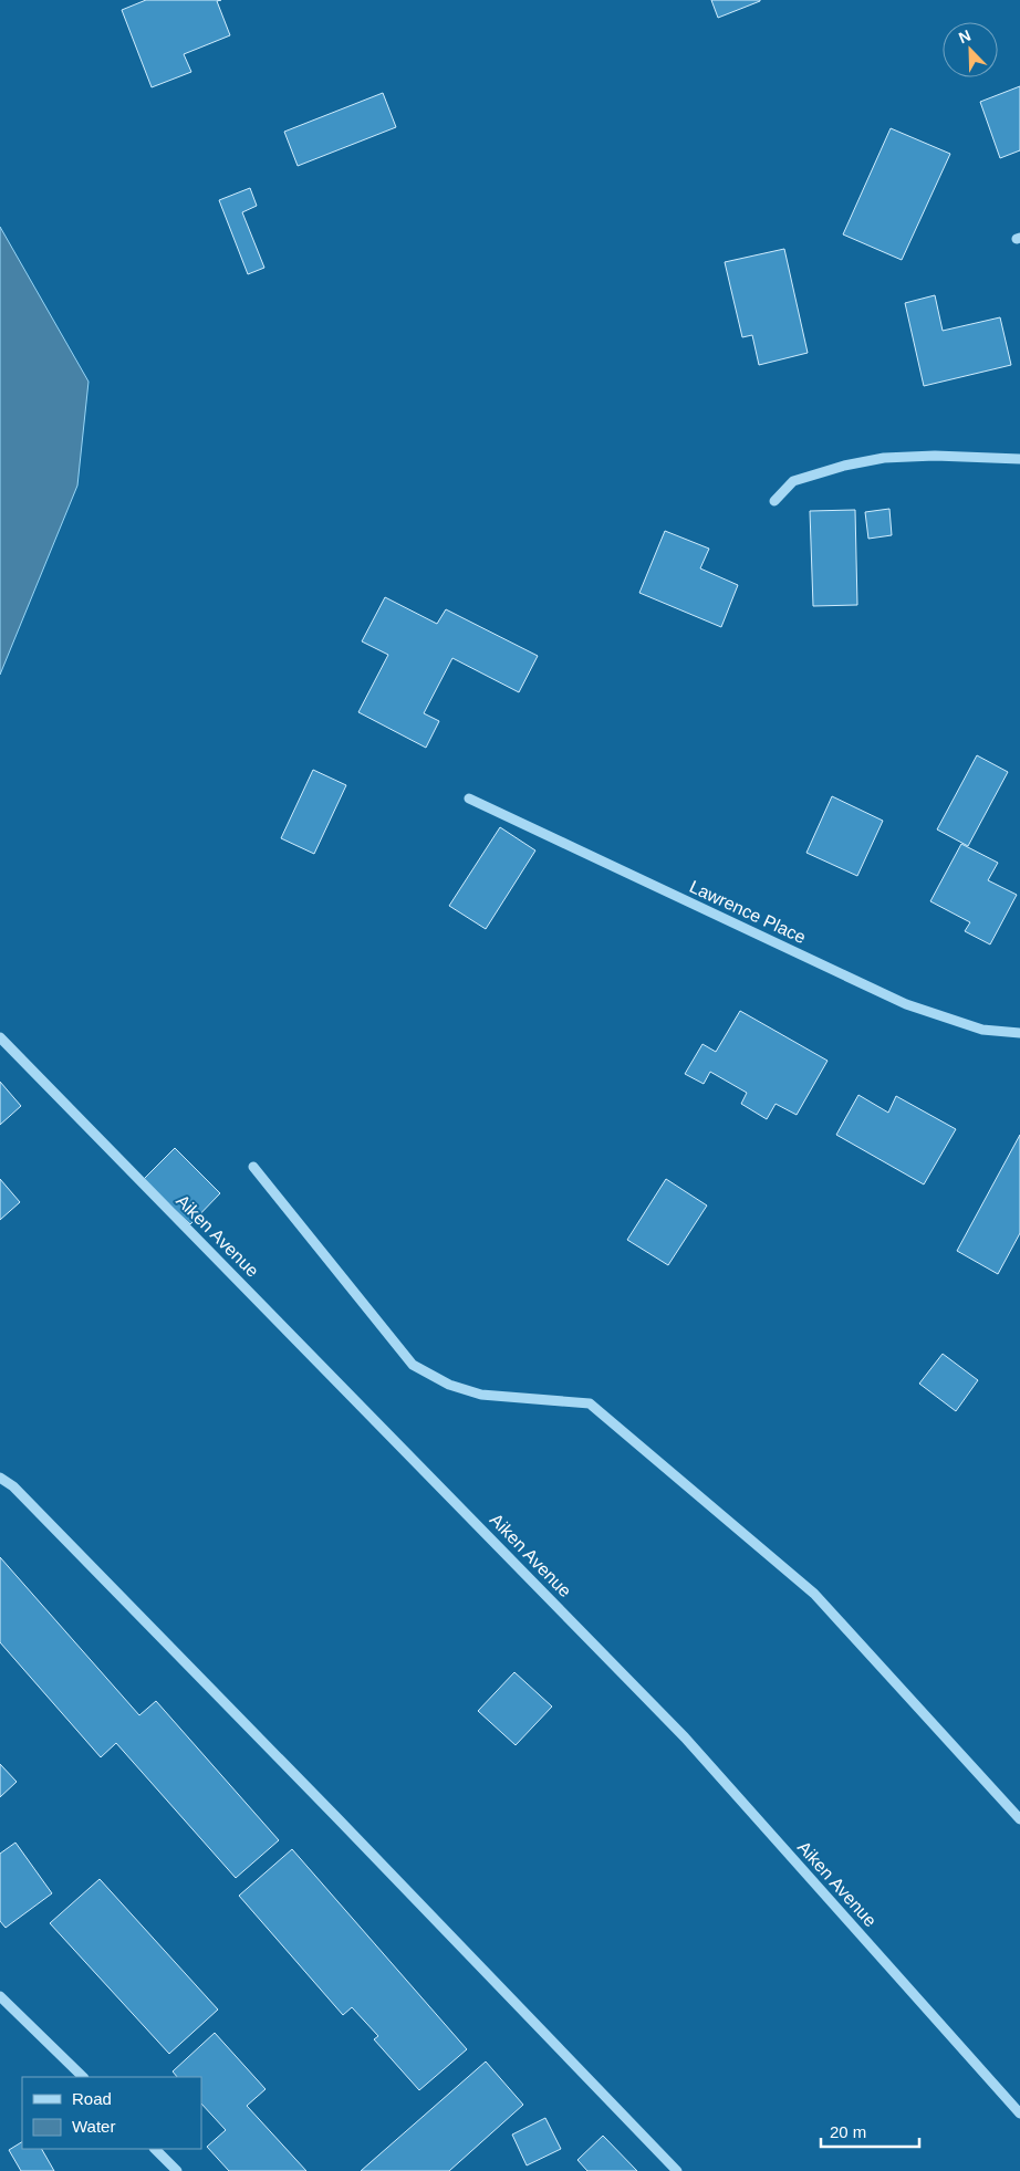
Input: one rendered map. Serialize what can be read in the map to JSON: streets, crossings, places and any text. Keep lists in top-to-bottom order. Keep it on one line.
{"streets":{"street":["Lawrence Place","Aiken Avenue"]},"legend":["Road","Water"],"scale_bar":"20 m","north":"top left"}
